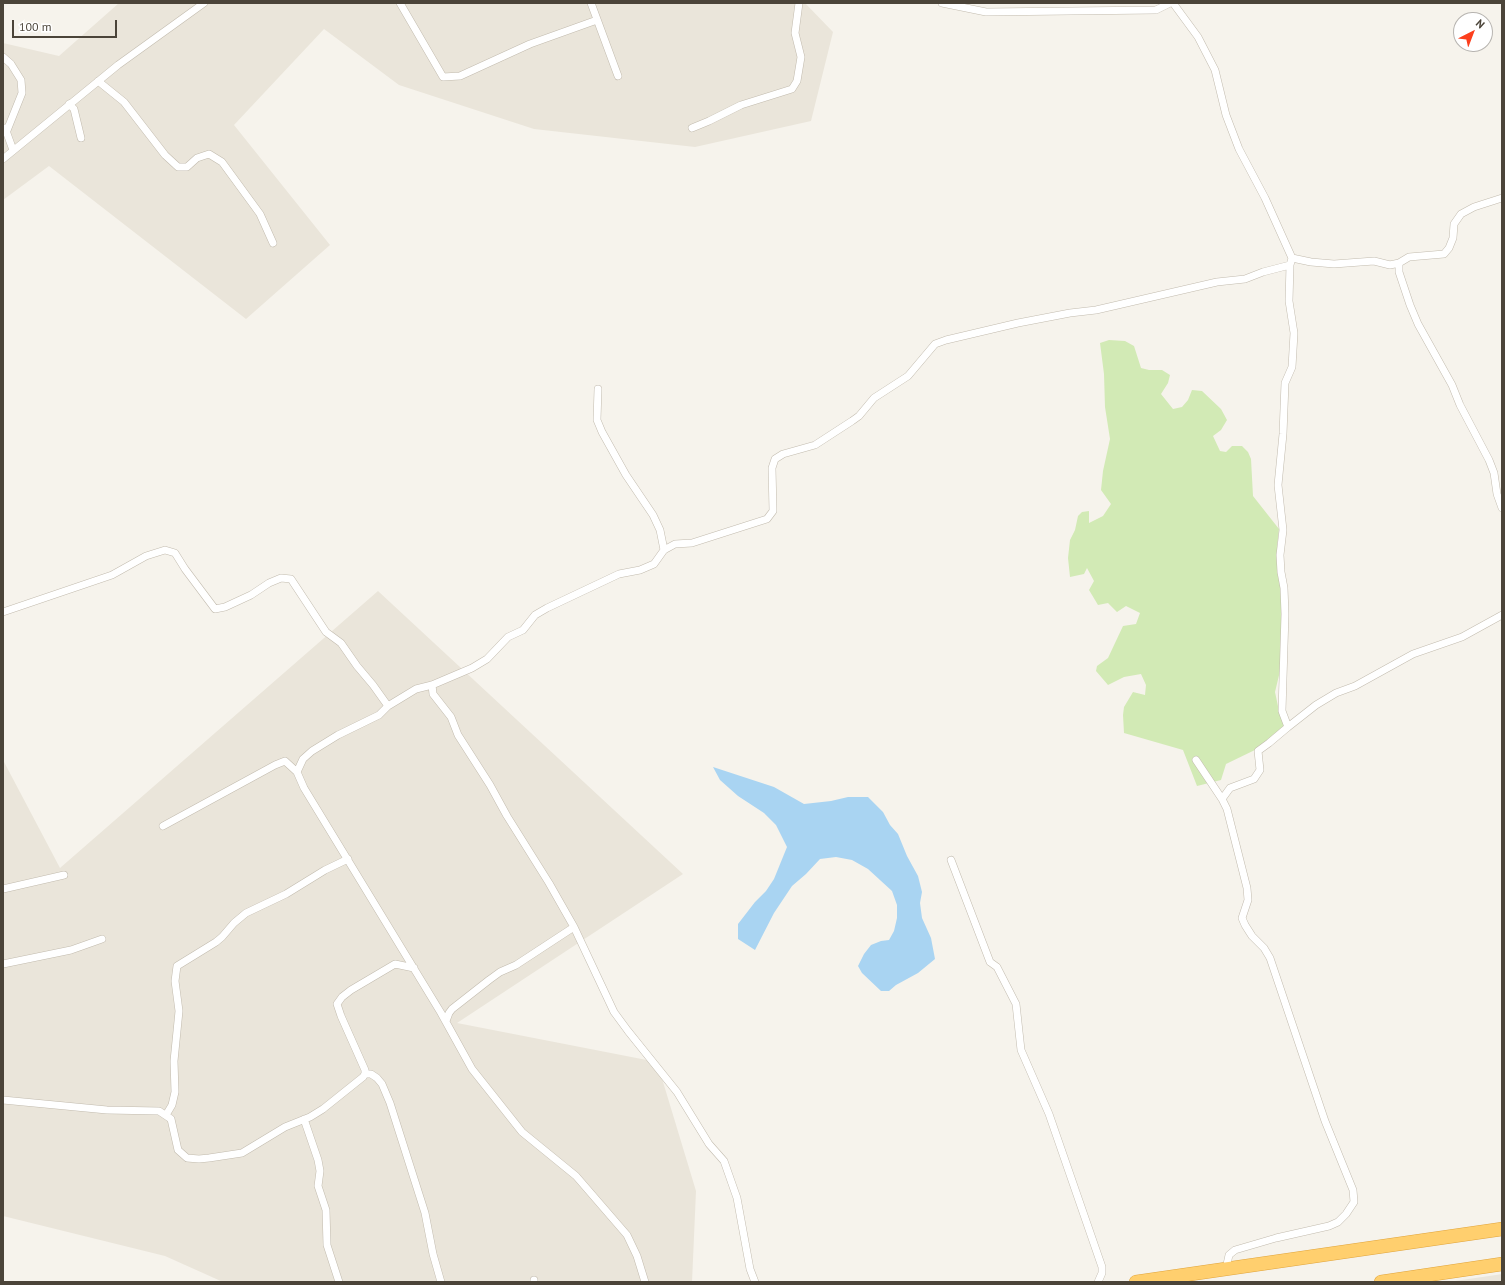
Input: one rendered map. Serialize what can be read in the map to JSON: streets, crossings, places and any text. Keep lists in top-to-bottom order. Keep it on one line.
{"scale_bar":"100 m","north":"top right"}
